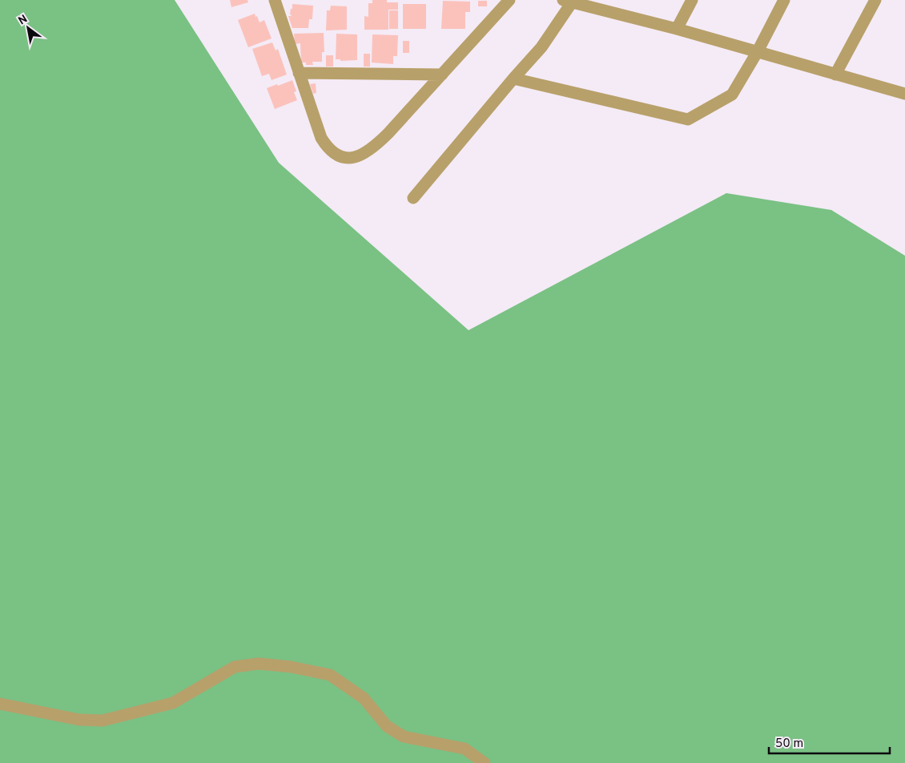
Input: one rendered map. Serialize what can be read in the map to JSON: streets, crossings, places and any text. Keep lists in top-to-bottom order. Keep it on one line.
{"scale_bar":"50 m","north":"top left"}
